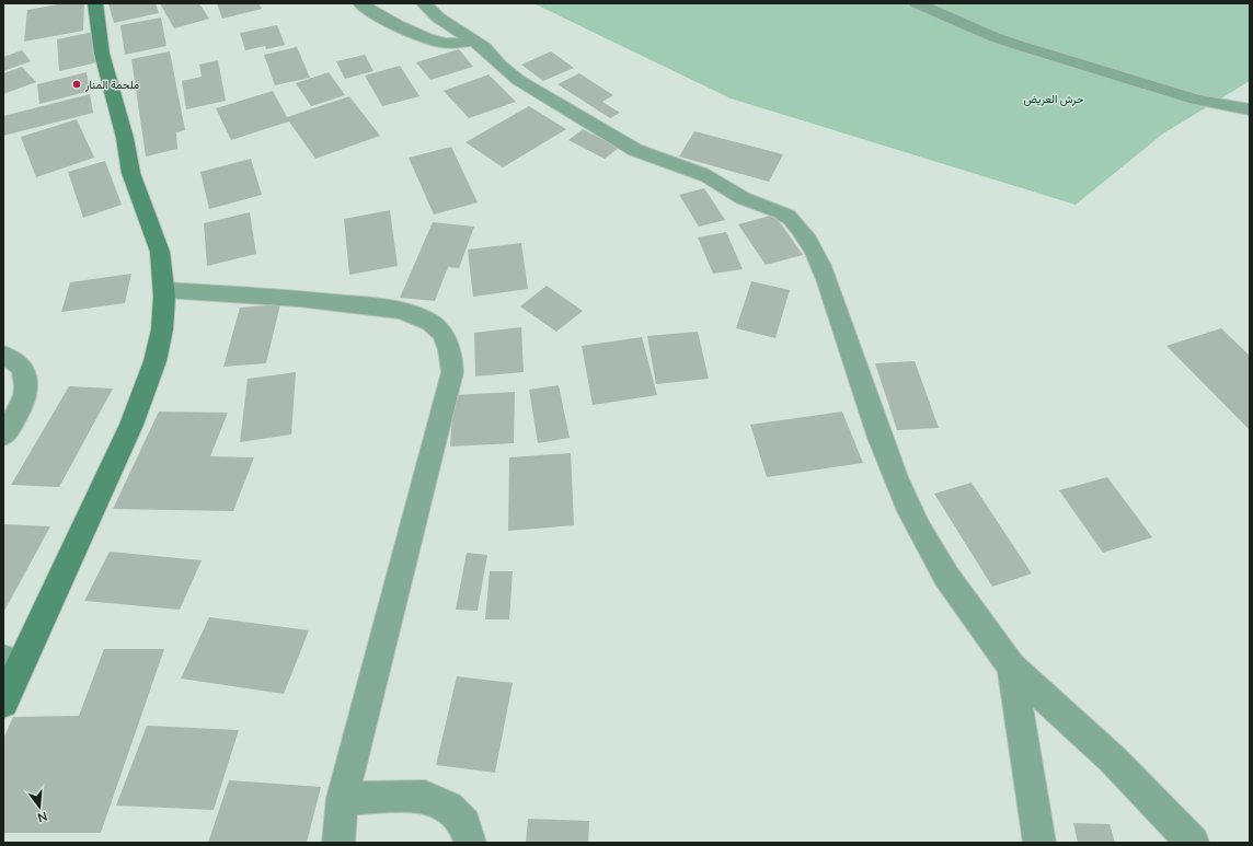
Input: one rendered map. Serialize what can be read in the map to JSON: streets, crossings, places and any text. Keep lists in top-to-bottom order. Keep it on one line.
{"parks":["حرش العريض"],"places":["ملحمة المنار"],"north":"bottom"}
